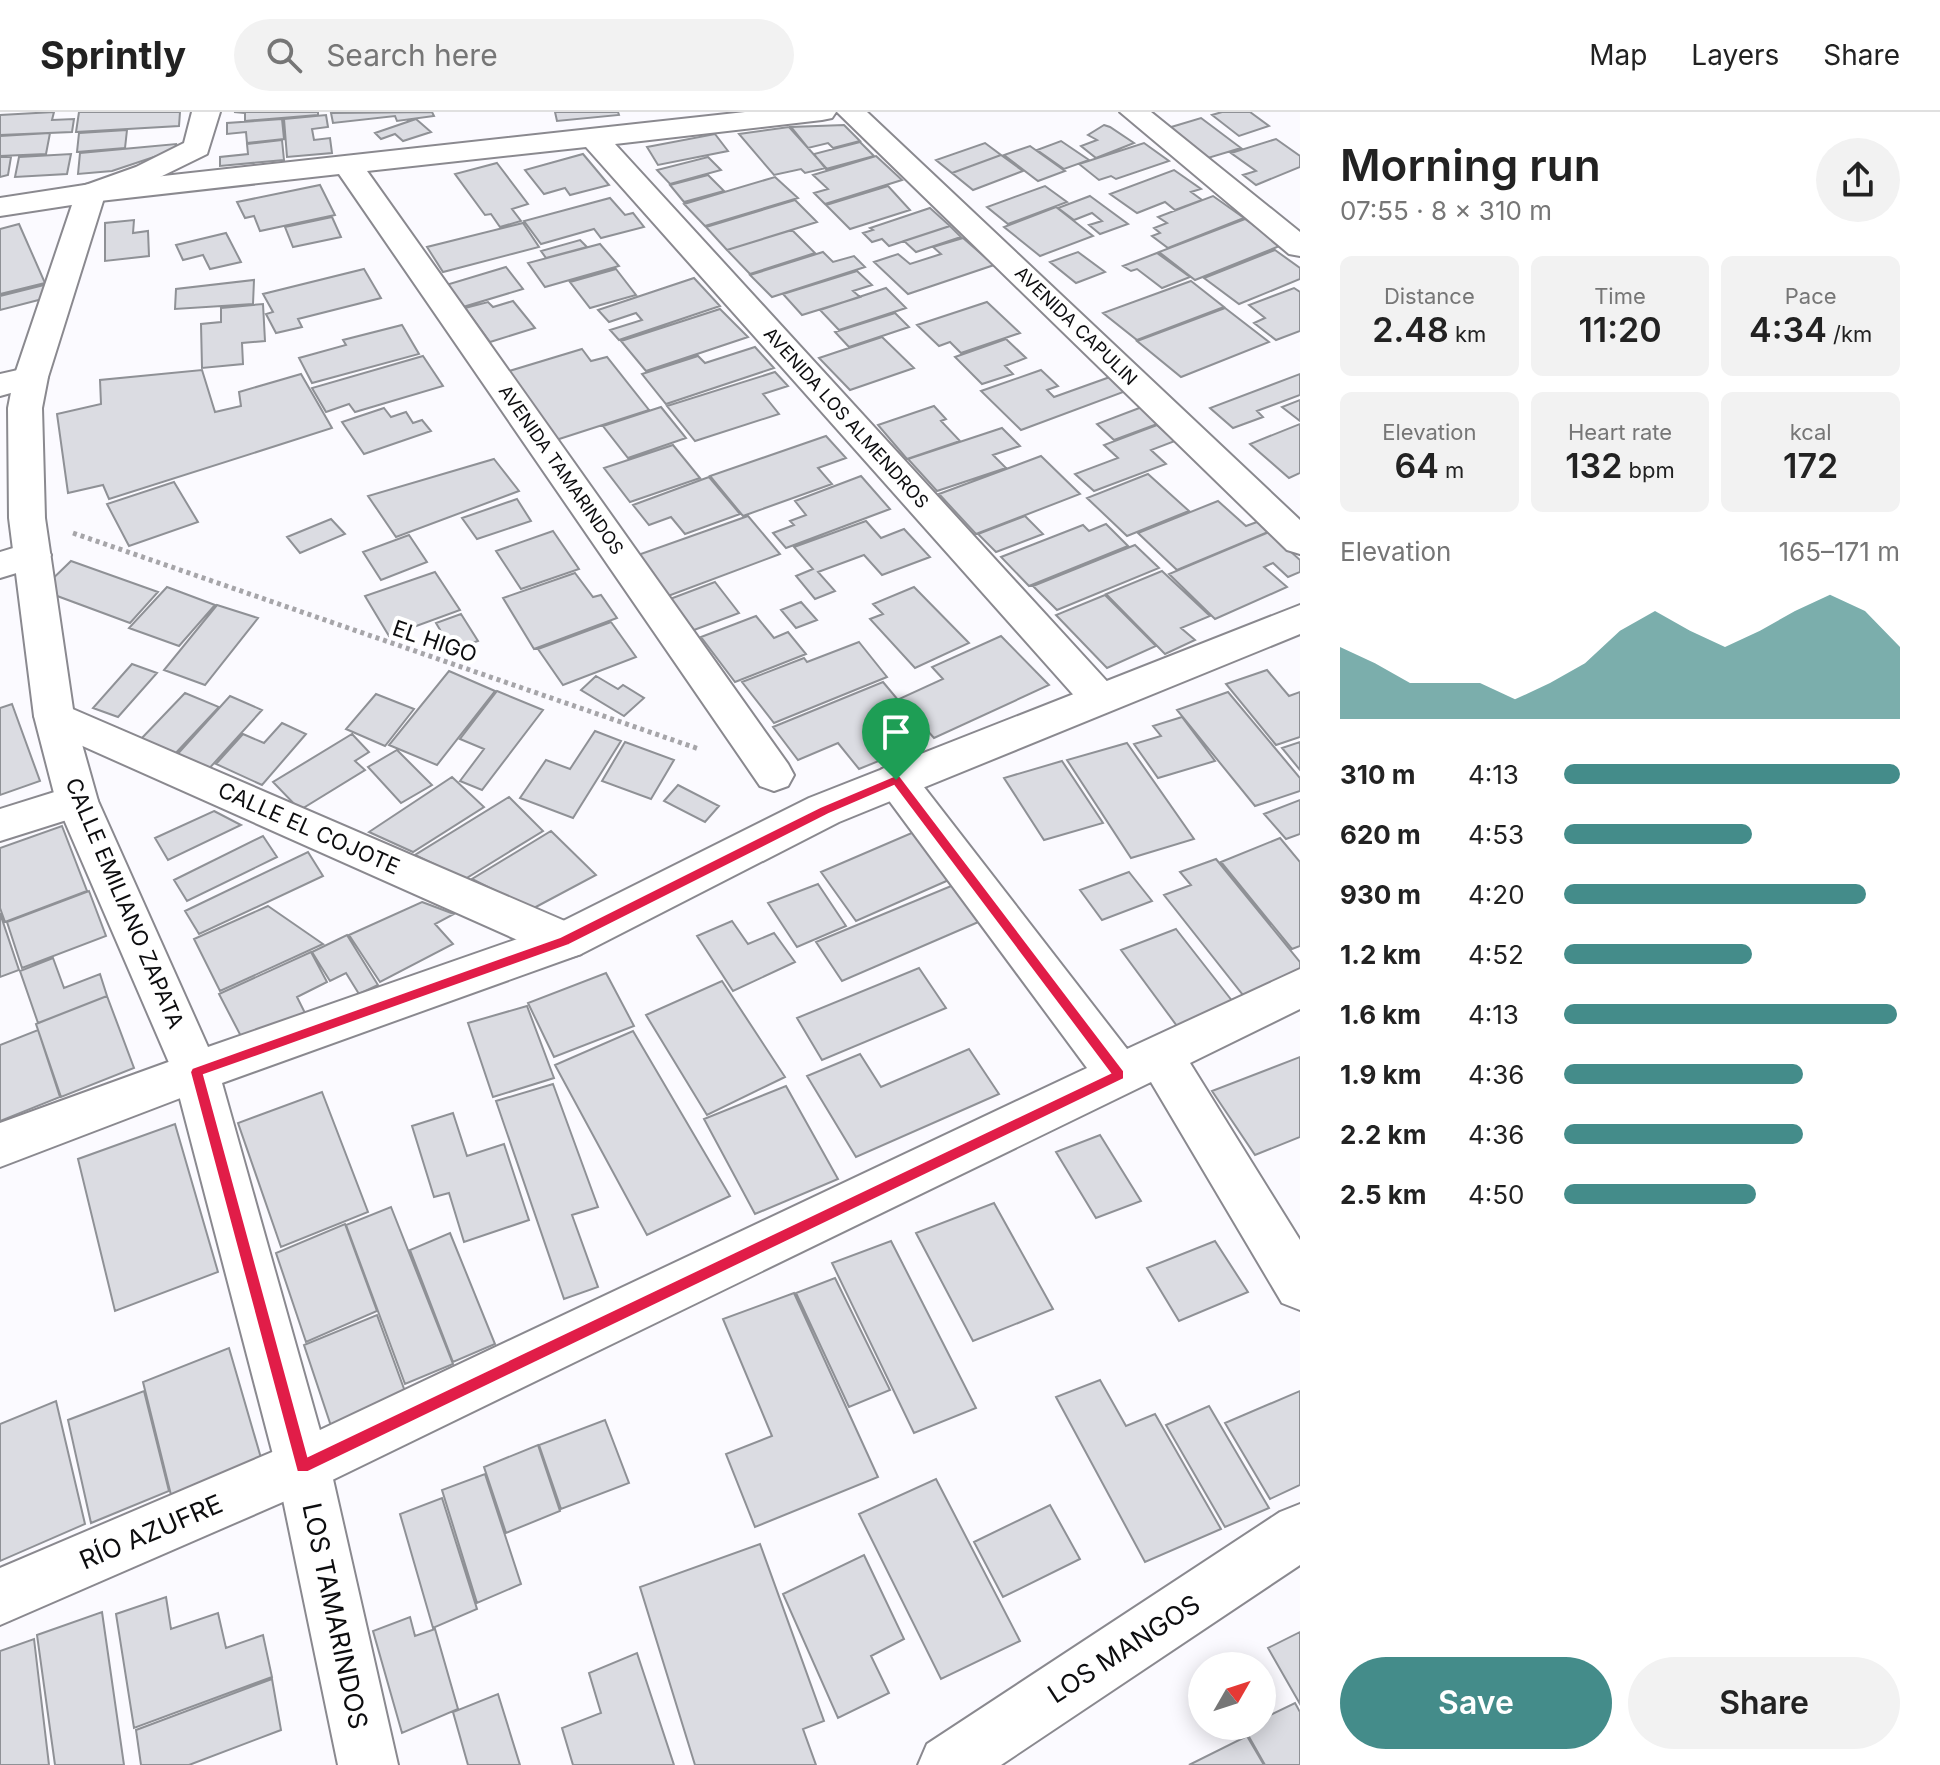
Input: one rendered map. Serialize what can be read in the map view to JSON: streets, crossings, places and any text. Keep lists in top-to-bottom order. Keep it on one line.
{"streets":{"street":["AVENIDA CAPULIN","AVENIDA LOS ALMENDROS","AVENIDA TAMARINDOS","CALLE EL COJOTE","CALLE EMILIANO ZAPATA","RÍO AZUFRE","LOS TAMARINDOS","LOS MANGOS"],"path":["EL HIGO"]},"crossings":[["AVENIDA TAMARINDOS","EL HIGO"],["EL HIGO","CALLE EMILIANO ZAPATA"],["CALLE EL COJOTE","CALLE EMILIANO ZAPATA"],["CALLE EMILIANO ZAPATA","RÍO AZUFRE"],["CALLE EMILIANO ZAPATA","LOS TAMARINDOS"],["RÍO AZUFRE","LOS TAMARINDOS"]],"north":"top right","page":{"header":"Sprintly","search":"Search here","nav":["Map","Layers","Share"],"heading":["Morning run","07:55 · 8 × 310 m"],"stats":[["Distance","2.48 km"],["Time","11:20"],["Pace","4:34 /km"],["Elevation","64 m"],["Heart rate","132 bpm"],["kcal","172"]],"chart":["Elevation","165–171 m"],"list":[{"name":"310 m","note":"4:13"},{"name":"620 m","note":"4:53"},{"name":"930 m","note":"4:20"},{"name":"1.2 km","note":"4:52"},{"name":"1.6 km","note":"4:13"},{"name":"1.9 km","note":"4:36"},{"name":"2.2 km","note":"4:36"},{"name":"2.5 km","note":"4:50"}],"buttons":["Save","Share"]}}
